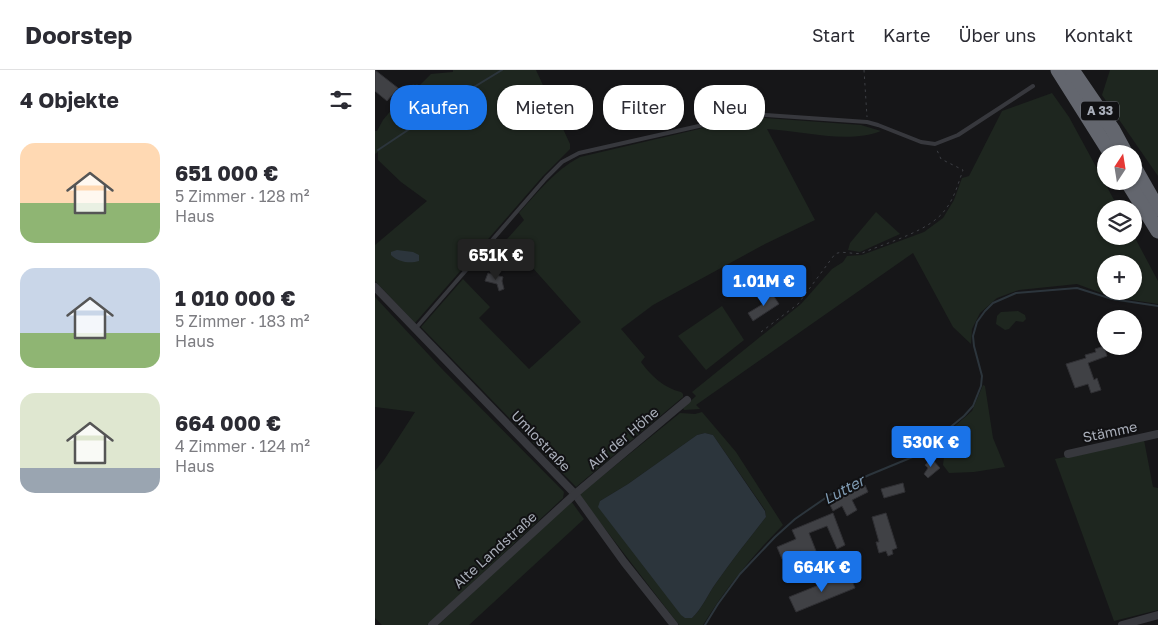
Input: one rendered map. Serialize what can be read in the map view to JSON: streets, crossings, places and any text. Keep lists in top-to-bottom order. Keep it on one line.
{"streets":{"highway":["A 33"],"street":["Stämme","Auf der Höhe","Umlostraße","Alte Landstraße"]},"crossings":[["Auf der Höhe","Umlostraße"],["Auf der Höhe","Alte Landstraße"],["Umlostraße","Alte Landstraße"]],"water":["Lutter"],"north":"top","page":{"header":"Doorstep","nav":["Start","Karte","Über uns","Kontakt"],"heading":"4 Objekte","chip":["Kaufen","Mieten","Filter","Neu"],"list":[{"name":"651 000 €","note":"5 Zimmer · 128 m² · Haus"},{"name":"1 010 000 €","note":"5 Zimmer · 183 m² · Haus"},{"name":"664 000 €","note":"4 Zimmer · 124 m² · Haus"}],"map_buttons":["+","−"],"price":["651K €","1.01M €","530K €","664K €"]}}
